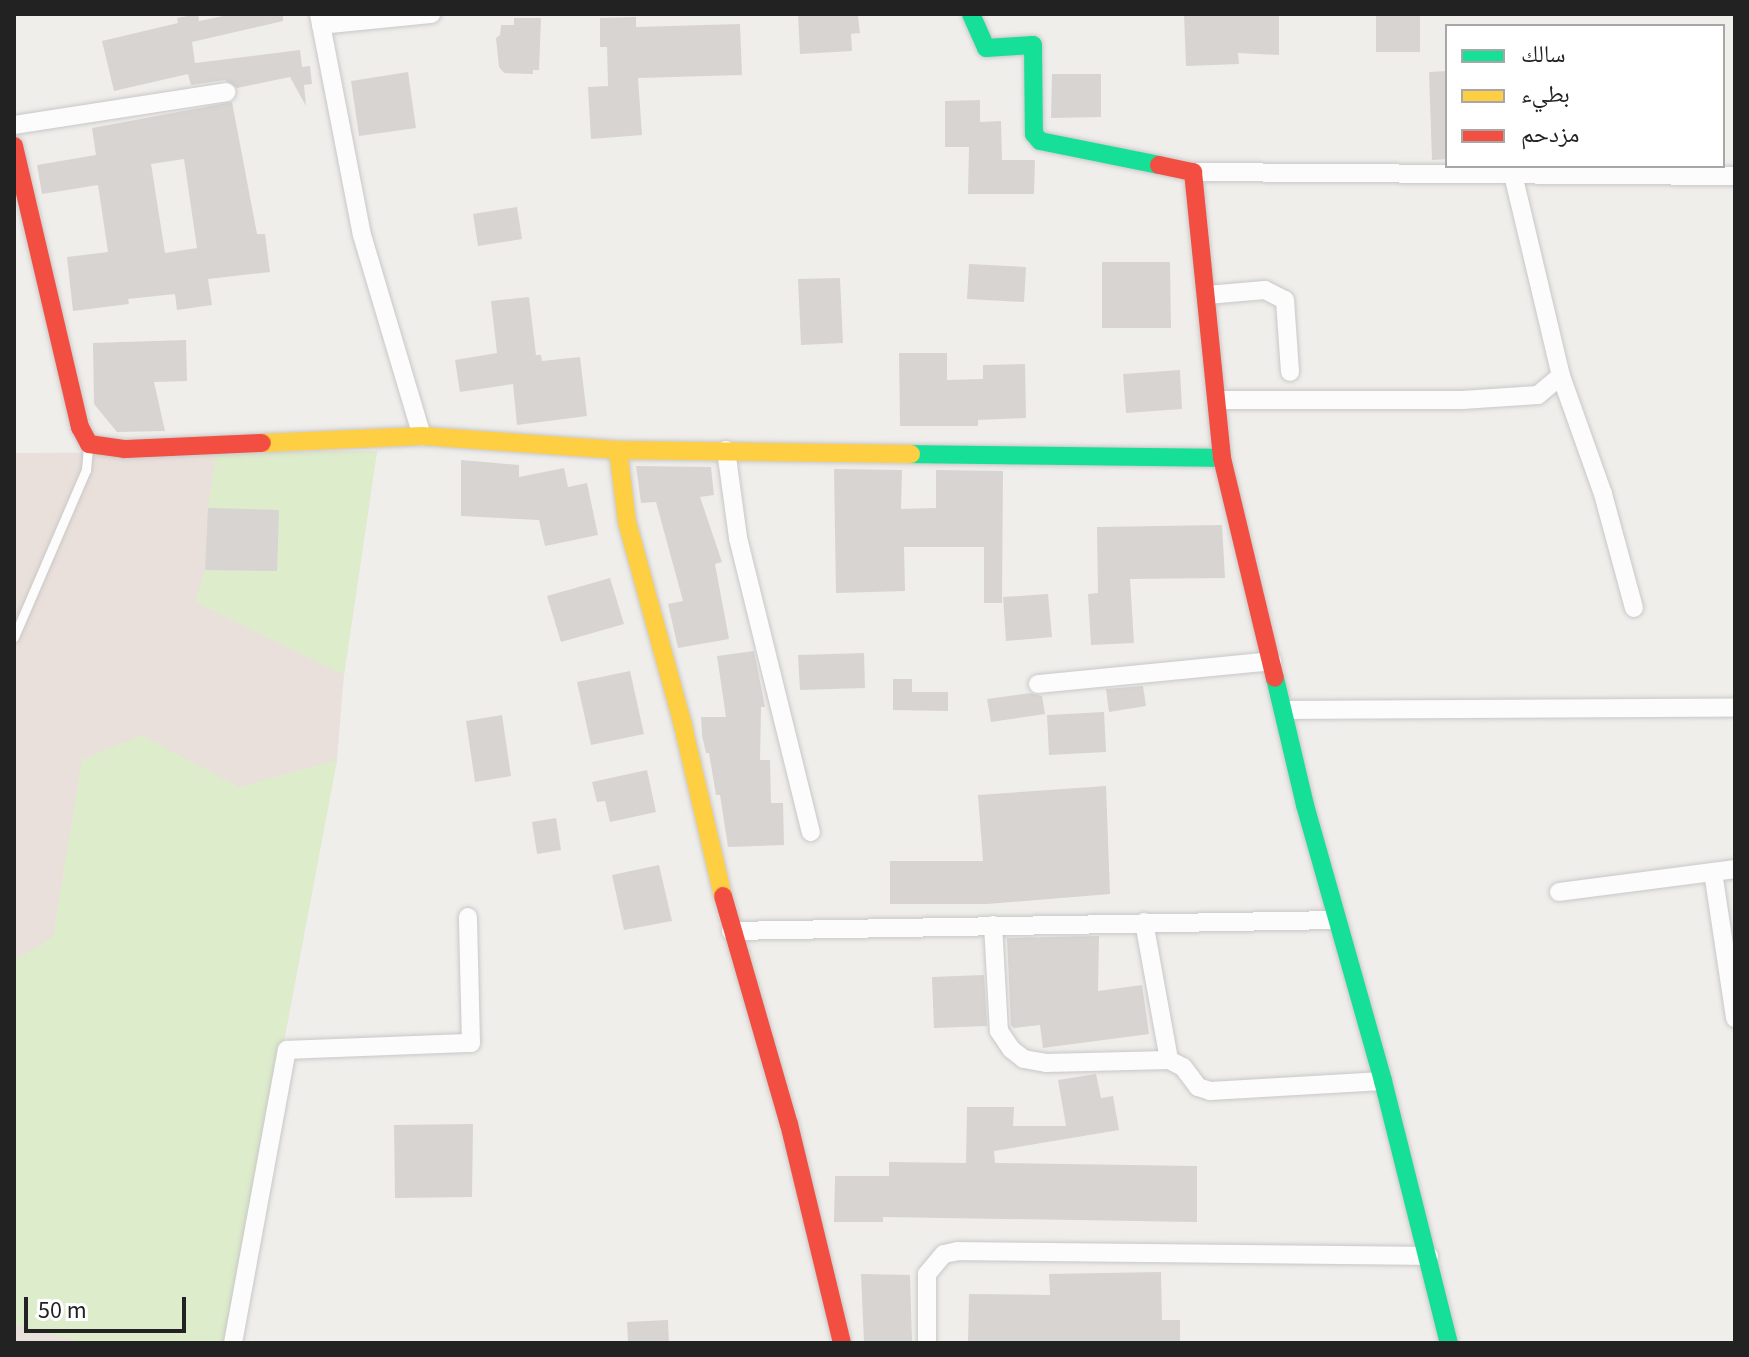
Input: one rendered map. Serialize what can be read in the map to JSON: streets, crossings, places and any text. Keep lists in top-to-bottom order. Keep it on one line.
{"legend":["سالك","بطيء","مزدحم"],"scale_bar":"50 m"}
